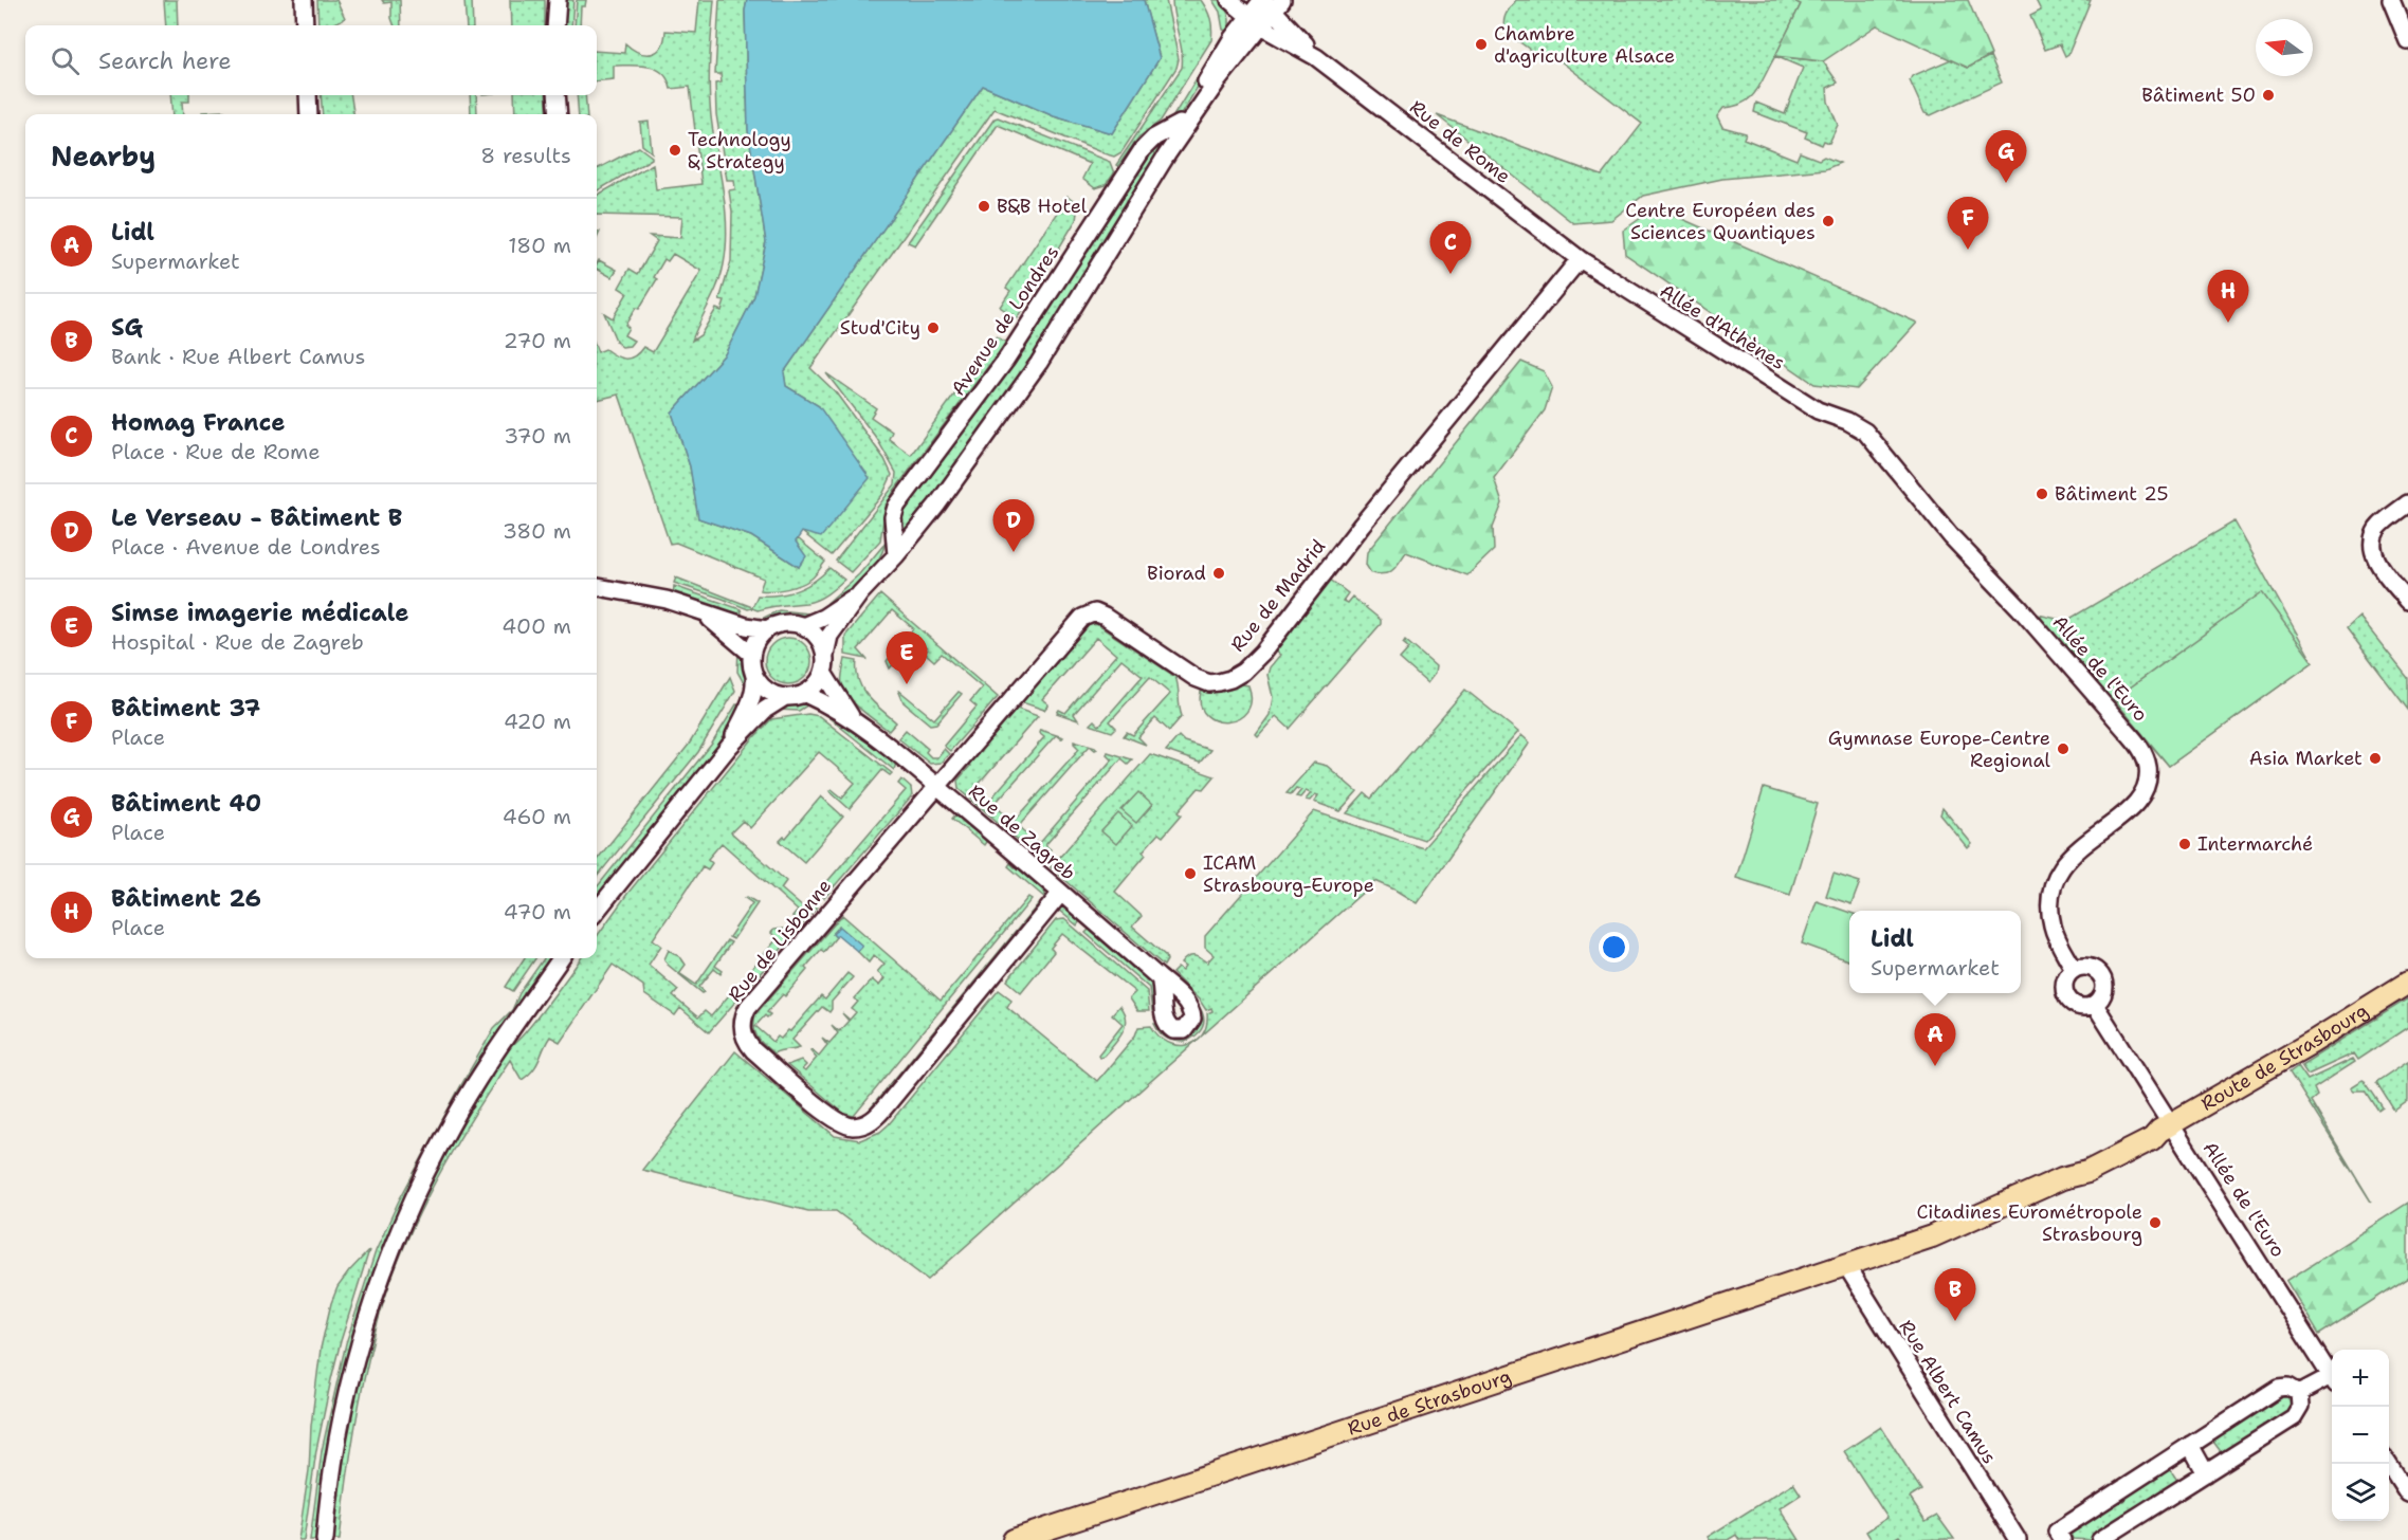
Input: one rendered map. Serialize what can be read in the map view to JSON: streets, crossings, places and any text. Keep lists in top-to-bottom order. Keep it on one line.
{"streets":{"main road":["Route de Strasbourg","Rue de Strasbourg"],"street":["Rue de Rome","Avenue de Londres","Allée d'Athènes","Rue de Madrid","Allée de l'Euro","Rue de Zagreb","Rue de Lisbonne","Rue Albert Camus"]},"crossings":[["Rue de Rome","Avenue de Londres"],["Rue de Rome","Allée d'Athènes"],["Rue de Rome","Rue de Madrid"],["Avenue de Londres","Rue de Zagreb"],["Allée d'Athènes","Rue de Madrid"],["Allée d'Athènes","Allée de l'Euro"],["Rue de Madrid","Rue de Zagreb"],["Rue de Madrid","Rue de Lisbonne"],["Allée de l'Euro","Route de Strasbourg"],["Rue de Zagreb","Rue de Lisbonne"],["Route de Strasbourg","Rue Albert Camus"],["Route de Strasbourg","Rue de Strasbourg"],["Rue Albert Camus","Rue de Strasbourg"]],"places":["Chambre d'agriculture Alsace","Bâtiment 50","Technology & Strategy","B&B Hotel","Centre Européen des Sciences Quantiques","Stud'City","Bâtiment 25","Biorad","Gymnase Europe-Centre Regional","Asia Market","Intermarché","ICAM Strasbourg-Europe","Citadines Eurométropole Strasbourg"],"north":"left","page":{"search":"Search here","heading":["Nearby","8 results"],"pins":["G","F","C","H","D","E","A","B"],"list":[{"mark":"A","name":"Lidl","note":"Supermarket","value":"180 m"},{"mark":"B","name":"SG","note":"Bank · Rue Albert Camus","value":"270 m"},{"mark":"C","name":"Homag France","note":"Place · Rue de Rome","value":"370 m"},{"mark":"D","name":"Le Verseau - Bâtiment B","note":"Place · Avenue de Londres","value":"380 m"},{"mark":"E","name":"Simse imagerie médicale","note":"Hospital · Rue de Zagreb","value":"400 m"},{"mark":"F","name":"Bâtiment 37","note":"Place","value":"420 m"},{"mark":"G","name":"Bâtiment 40","note":"Place","value":"460 m"},{"mark":"H","name":"Bâtiment 26","note":"Place","value":"470 m"}],"popup":["Lidl","Supermarket"],"map_buttons":["+","−"]}}
